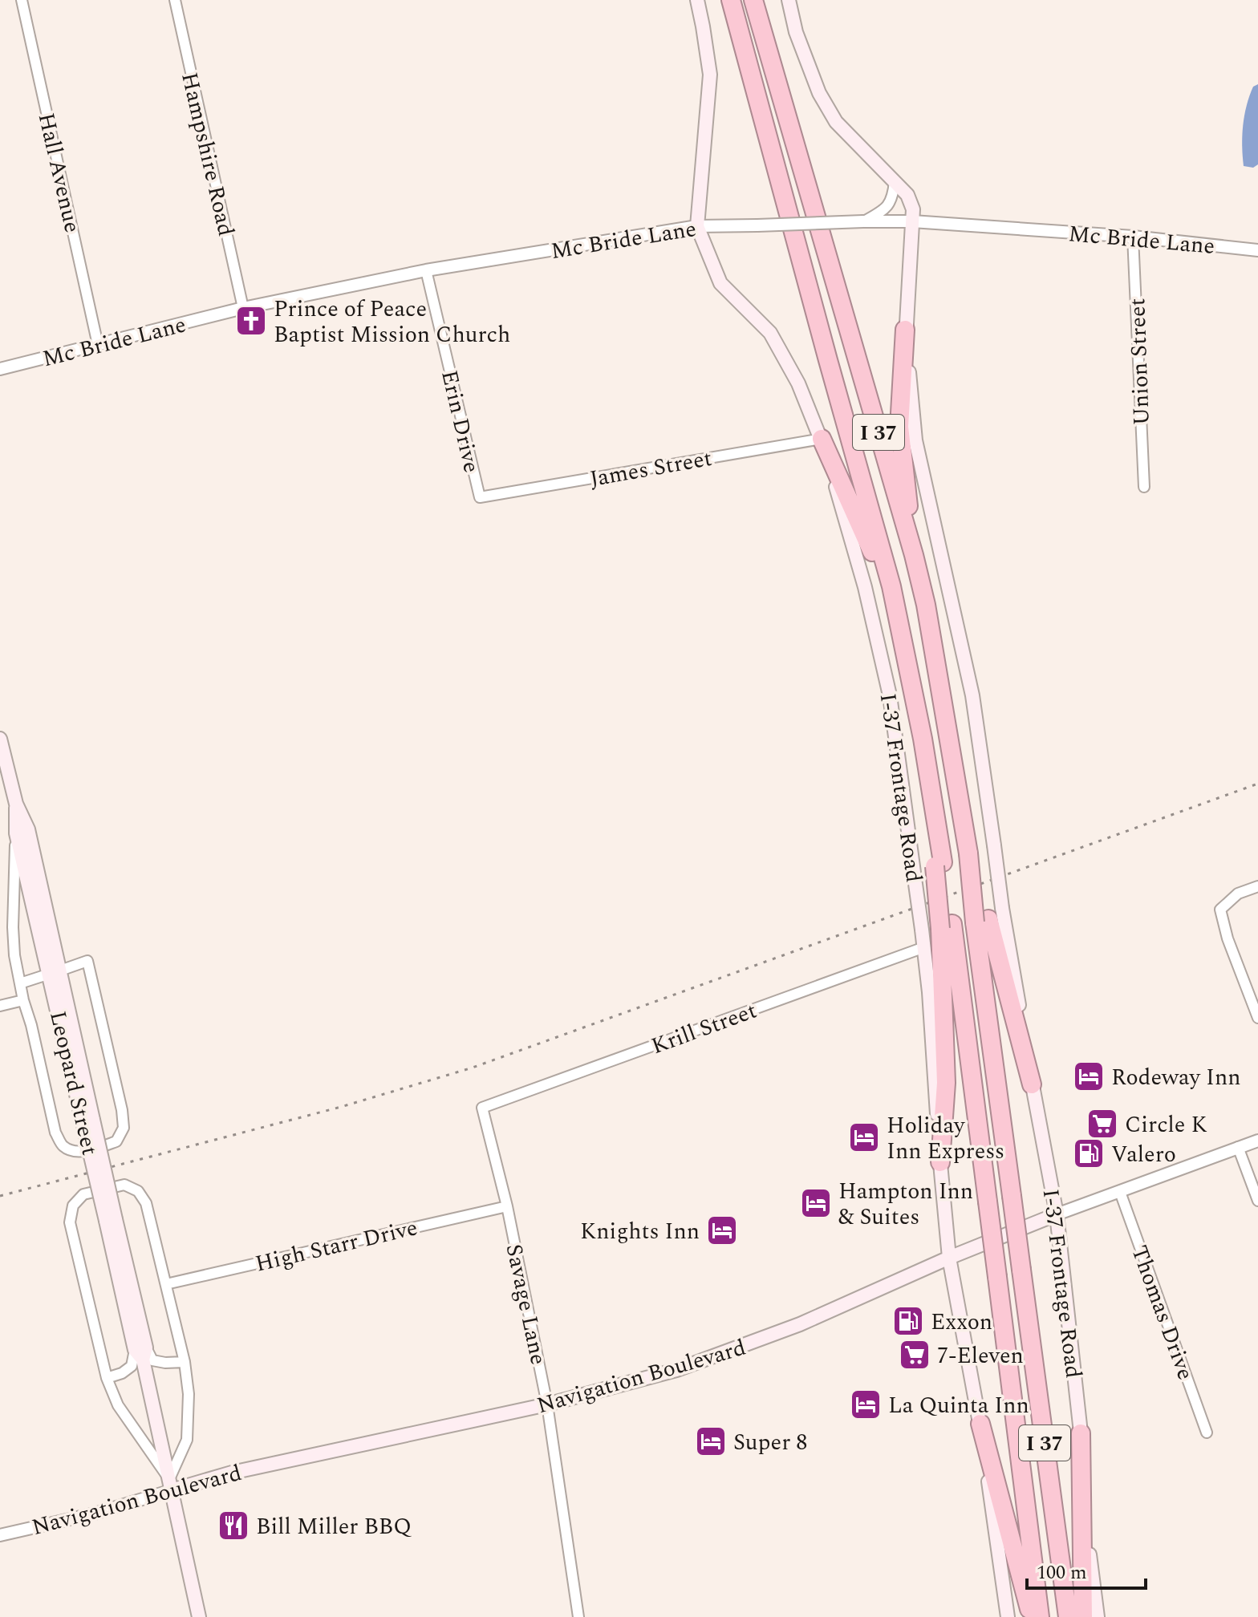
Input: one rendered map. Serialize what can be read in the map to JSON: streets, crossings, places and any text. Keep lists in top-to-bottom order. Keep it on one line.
{"streets":{"highway":["I 37"],"main road":["I-37 Frontage Road","Leopard Street","Navigation Boulevard"],"street":["Hampshire Road","Hall Avenue","Mc Bride Lane","Union Street","Erin Drive","James Street","Krill Street","High Starr Drive","Savage Lane","Thomas Drive"]},"crossings":[["Hampshire Road","Mc Bride Lane"],["Hall Avenue","Mc Bride Lane"],["Mc Bride Lane","Union Street"],["Mc Bride Lane","Erin Drive"],["Mc Bride Lane","I-37 Frontage Road"],["Erin Drive","James Street"],["James Street","I-37 Frontage Road"],["I-37 Frontage Road","Krill Street"],["I-37 Frontage Road","Navigation Boulevard"],["Krill Street","Savage Lane"],["Leopard Street","Navigation Boulevard"],["High Starr Drive","Savage Lane"],["Savage Lane","Navigation Boulevard"],["Thomas Drive","Navigation Boulevard"]],"places":{"church":["Prince of Peace Baptist Mission Church"],"hotel":["Rodeway Inn","Holiday Inn Express","Hampton Inn & Suites","Knights Inn","La Quinta Inn","Super 8"],"supermarket":["Circle K","7-Eleven"],"fuel station":["Valero","Exxon"],"restaurant":["Bill Miller BBQ"]},"scale_bar":"100 m"}
